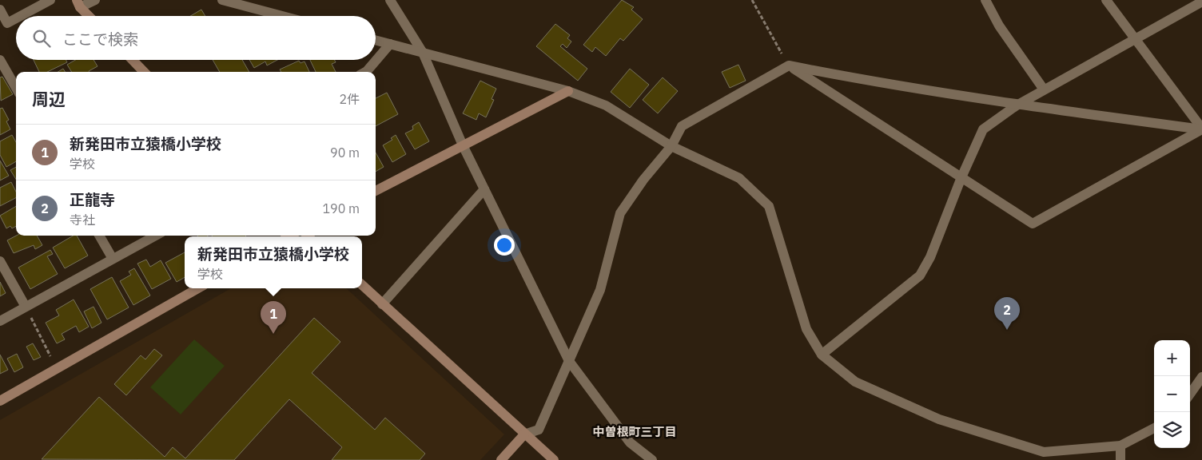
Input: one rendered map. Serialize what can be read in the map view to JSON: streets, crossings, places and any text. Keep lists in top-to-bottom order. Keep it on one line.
{"districts":["中曽根町三丁目"],"page":{"search":"ここで検索","heading":["周辺","2件"],"list":[{"mark":"1","name":"新発田市立猿橋小学校","note":"学校","value":"90 m"},{"mark":"2","name":"正龍寺","note":"寺社","value":"190 m"}],"popup":["新発田市立猿橋小学校","学校"],"pins":["2","1"],"map_buttons":["+","−"]}}
